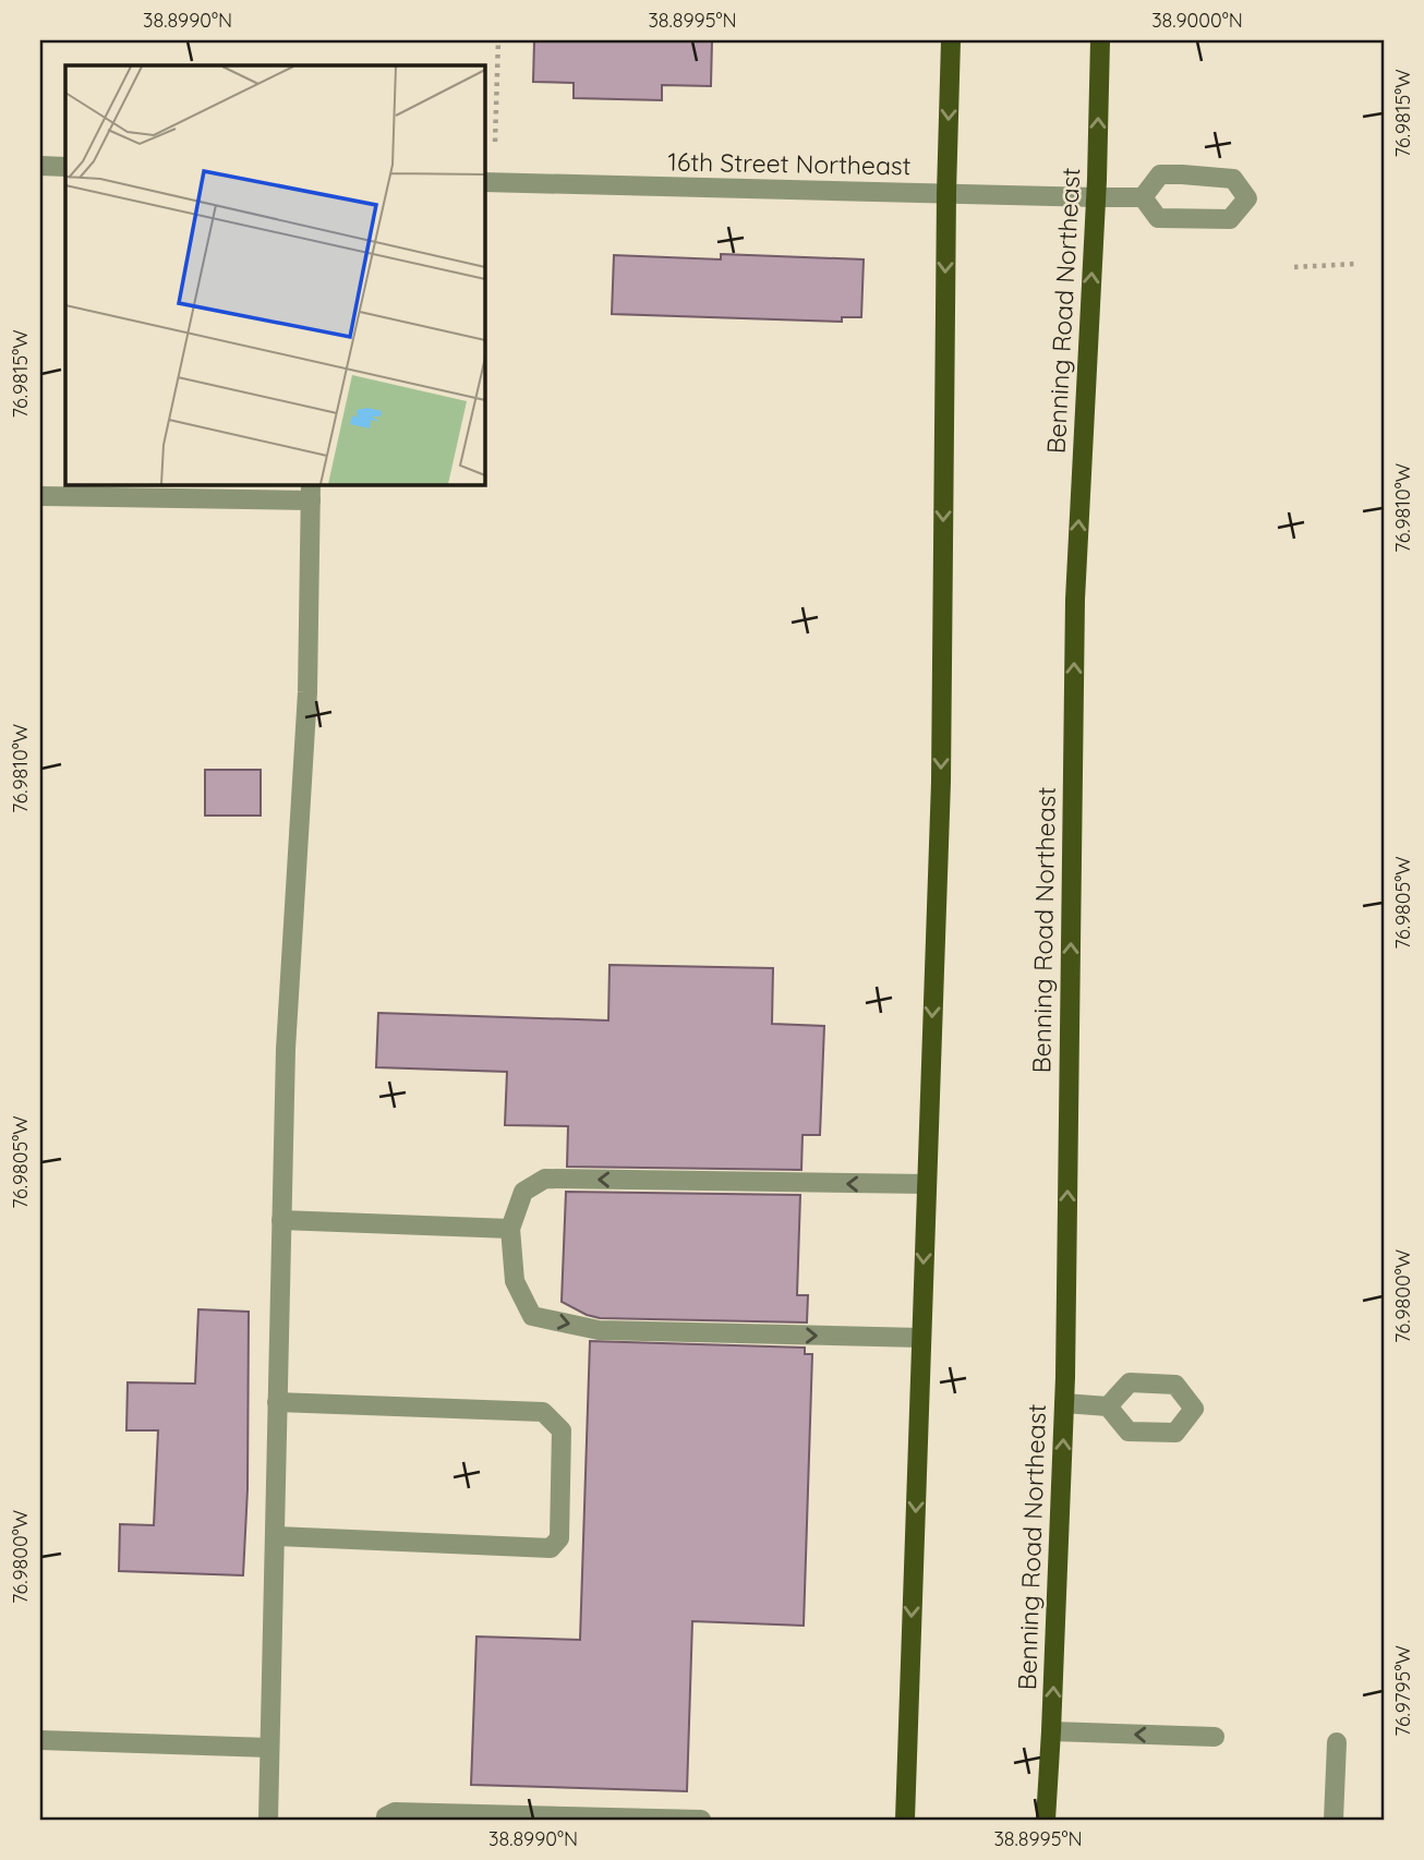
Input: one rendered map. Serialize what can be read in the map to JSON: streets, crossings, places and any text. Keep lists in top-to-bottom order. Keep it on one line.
{"streets":{"main road":["Benning Road Northeast"],"street":["16th Street Northeast"]},"crossings":[["16th Street Northeast","Benning Road Northeast"]],"coordinates":["38.8990°N","38.8995°N","38.9000°N","76.9815°W","76.9810°W","76.9805°W","76.9800°W","76.9795°W"]}
